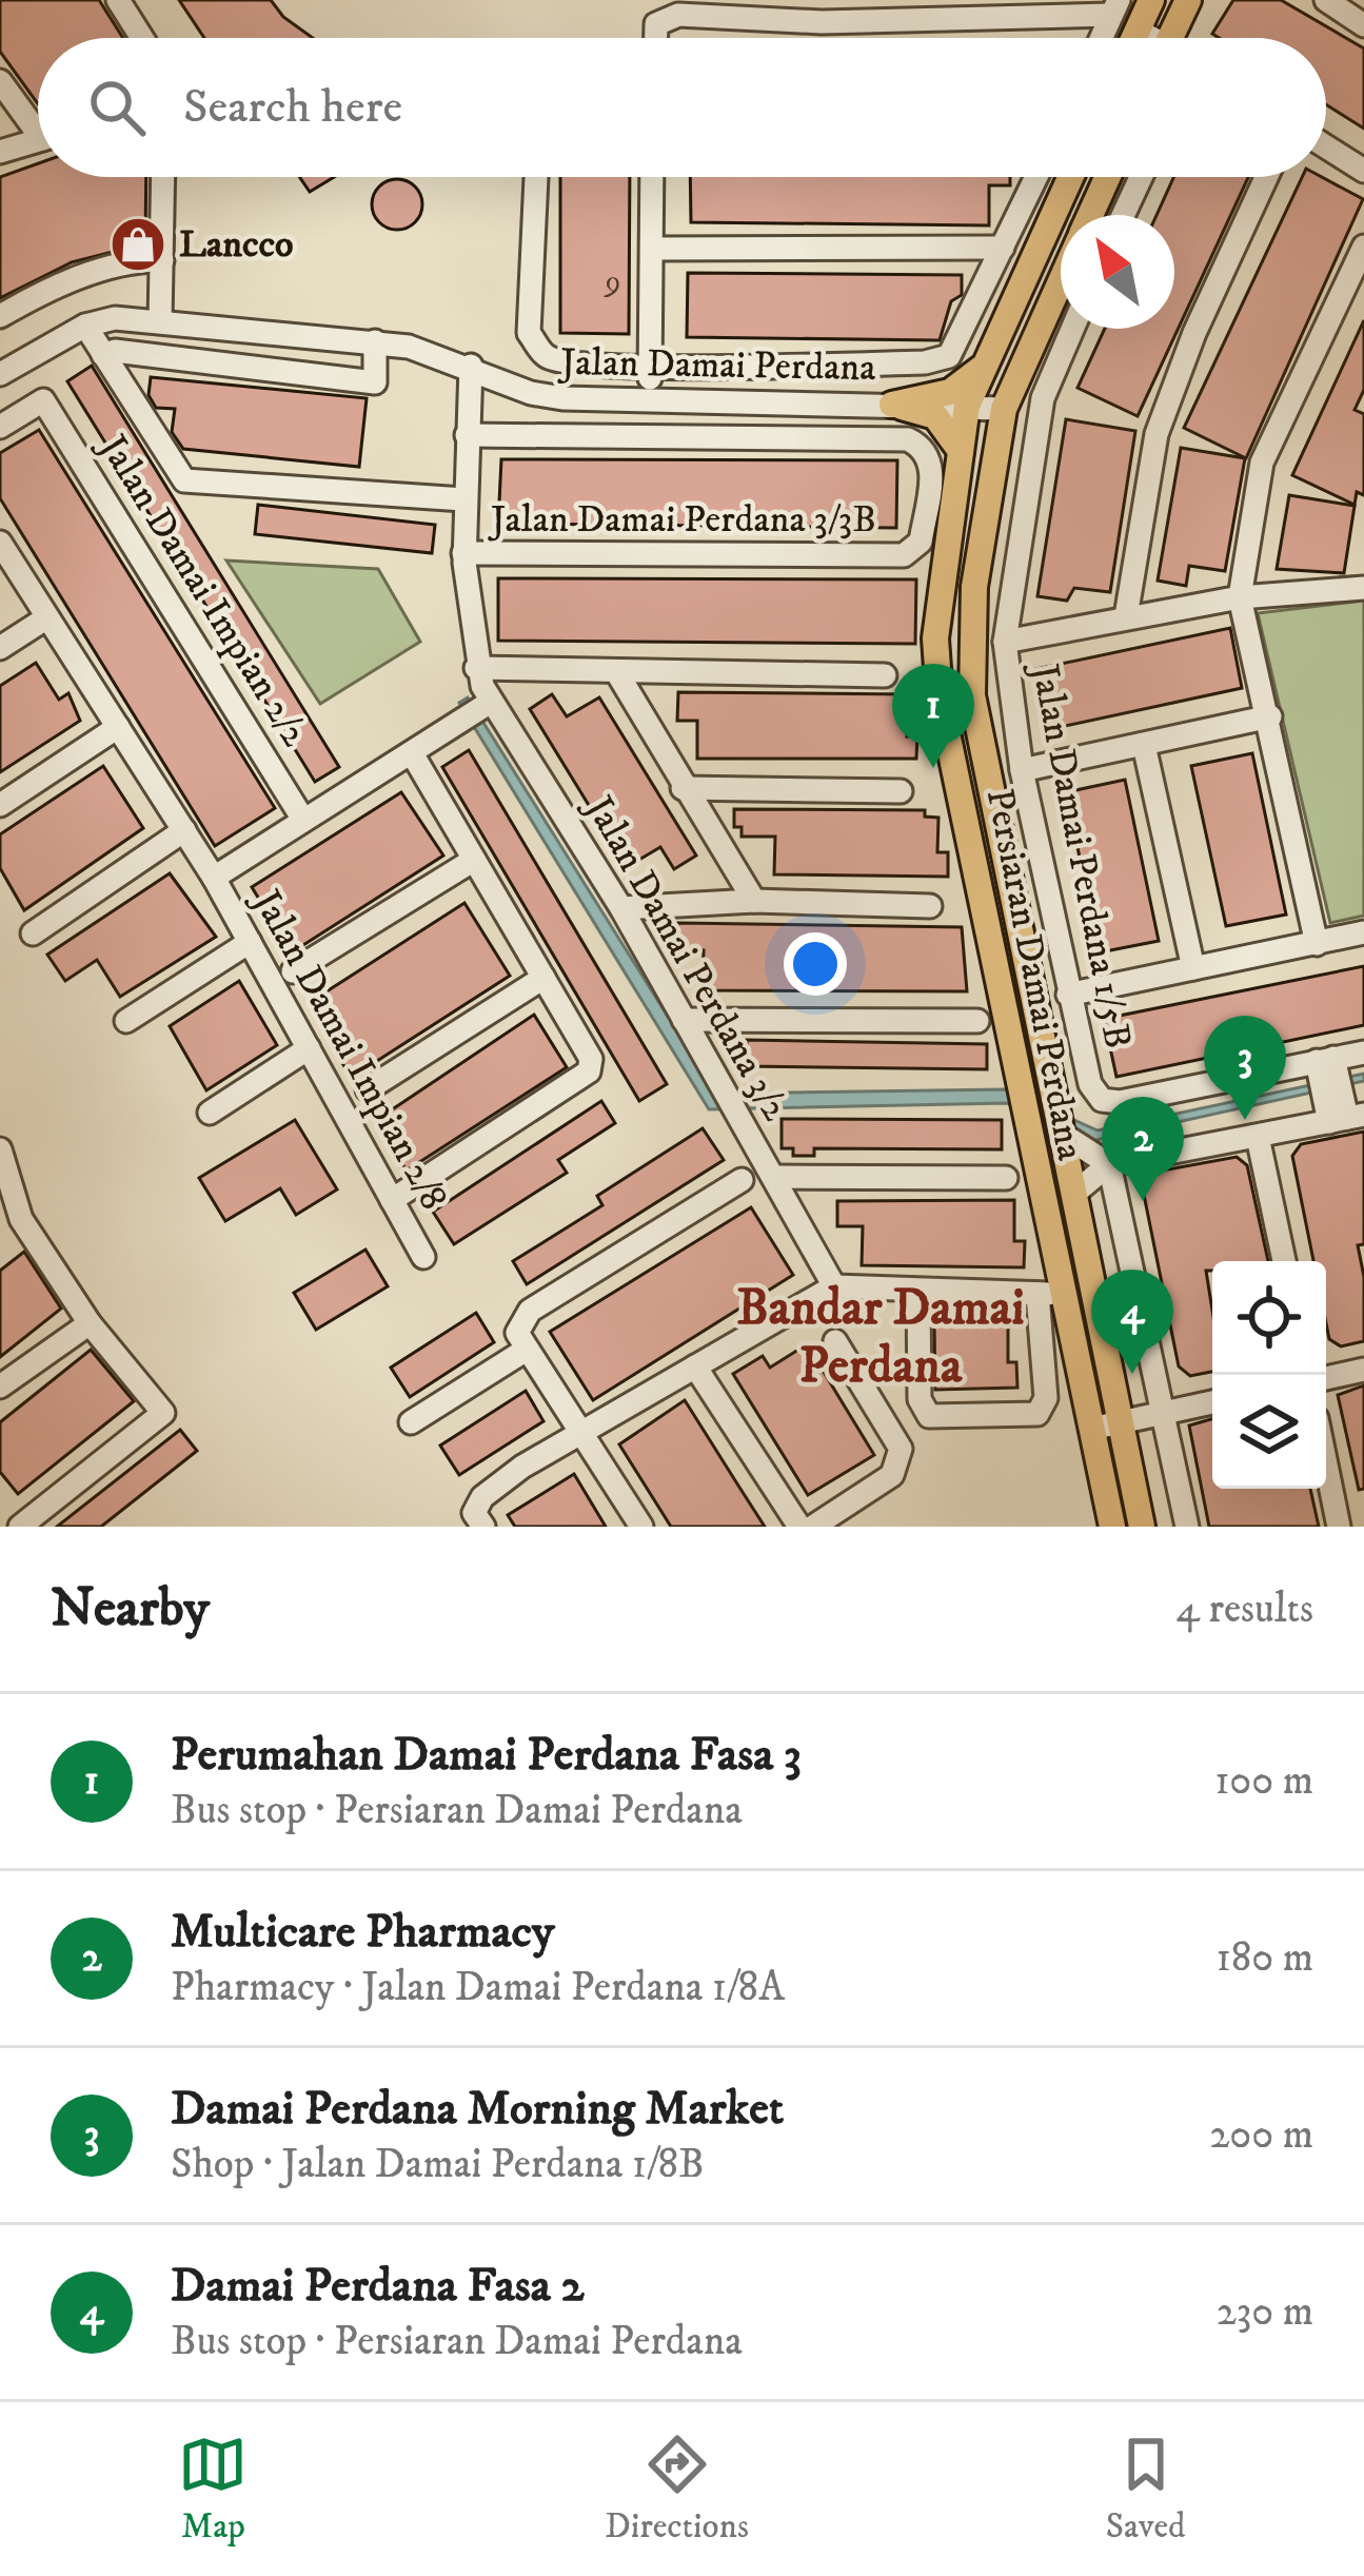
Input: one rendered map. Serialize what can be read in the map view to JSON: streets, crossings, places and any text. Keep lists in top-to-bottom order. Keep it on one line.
{"streets":{"main road":["Persiaran Damai Perdana"],"street":["Jalan Damai Perdana","Jalan Damai Perdana 3/3B","Jalan Damai Impian 2/2","Jalan Damai Perdana 1/5B","Jalan Damai Perdana 3/2","Jalan Damai Impian 2/8"]},"crossings":[["Jalan Damai Perdana","Jalan Damai Perdana 3/2"],["Jalan Damai Perdana","Persiaran Damai Perdana"],["Jalan Damai Perdana 3/3B","Jalan Damai Perdana 3/2"]],"districts":["Bandar Damai Perdana"],"places":{"shop":["Lancco"]},"house_numbers":["9"],"north":"top left","page":{"search":"Search here","pins":["1","3","2","4"],"heading":["Nearby","4 results"],"list":[{"mark":"1","name":"Perumahan Damai Perdana Fasa 3","note":"Bus stop · Persiaran Damai Perdana","value":"100 m"},{"mark":"2","name":"Multicare Pharmacy","note":"Pharmacy · Jalan Damai Perdana 1/8A","value":"180 m"},{"mark":"3","name":"Damai Perdana Morning Market","note":"Shop · Jalan Damai Perdana 1/8B","value":"200 m"},{"mark":"4","name":"Damai Perdana Fasa 2","note":"Bus stop · Persiaran Damai Perdana","value":"230 m"}],"nav":["Map","Directions","Saved"]}}
